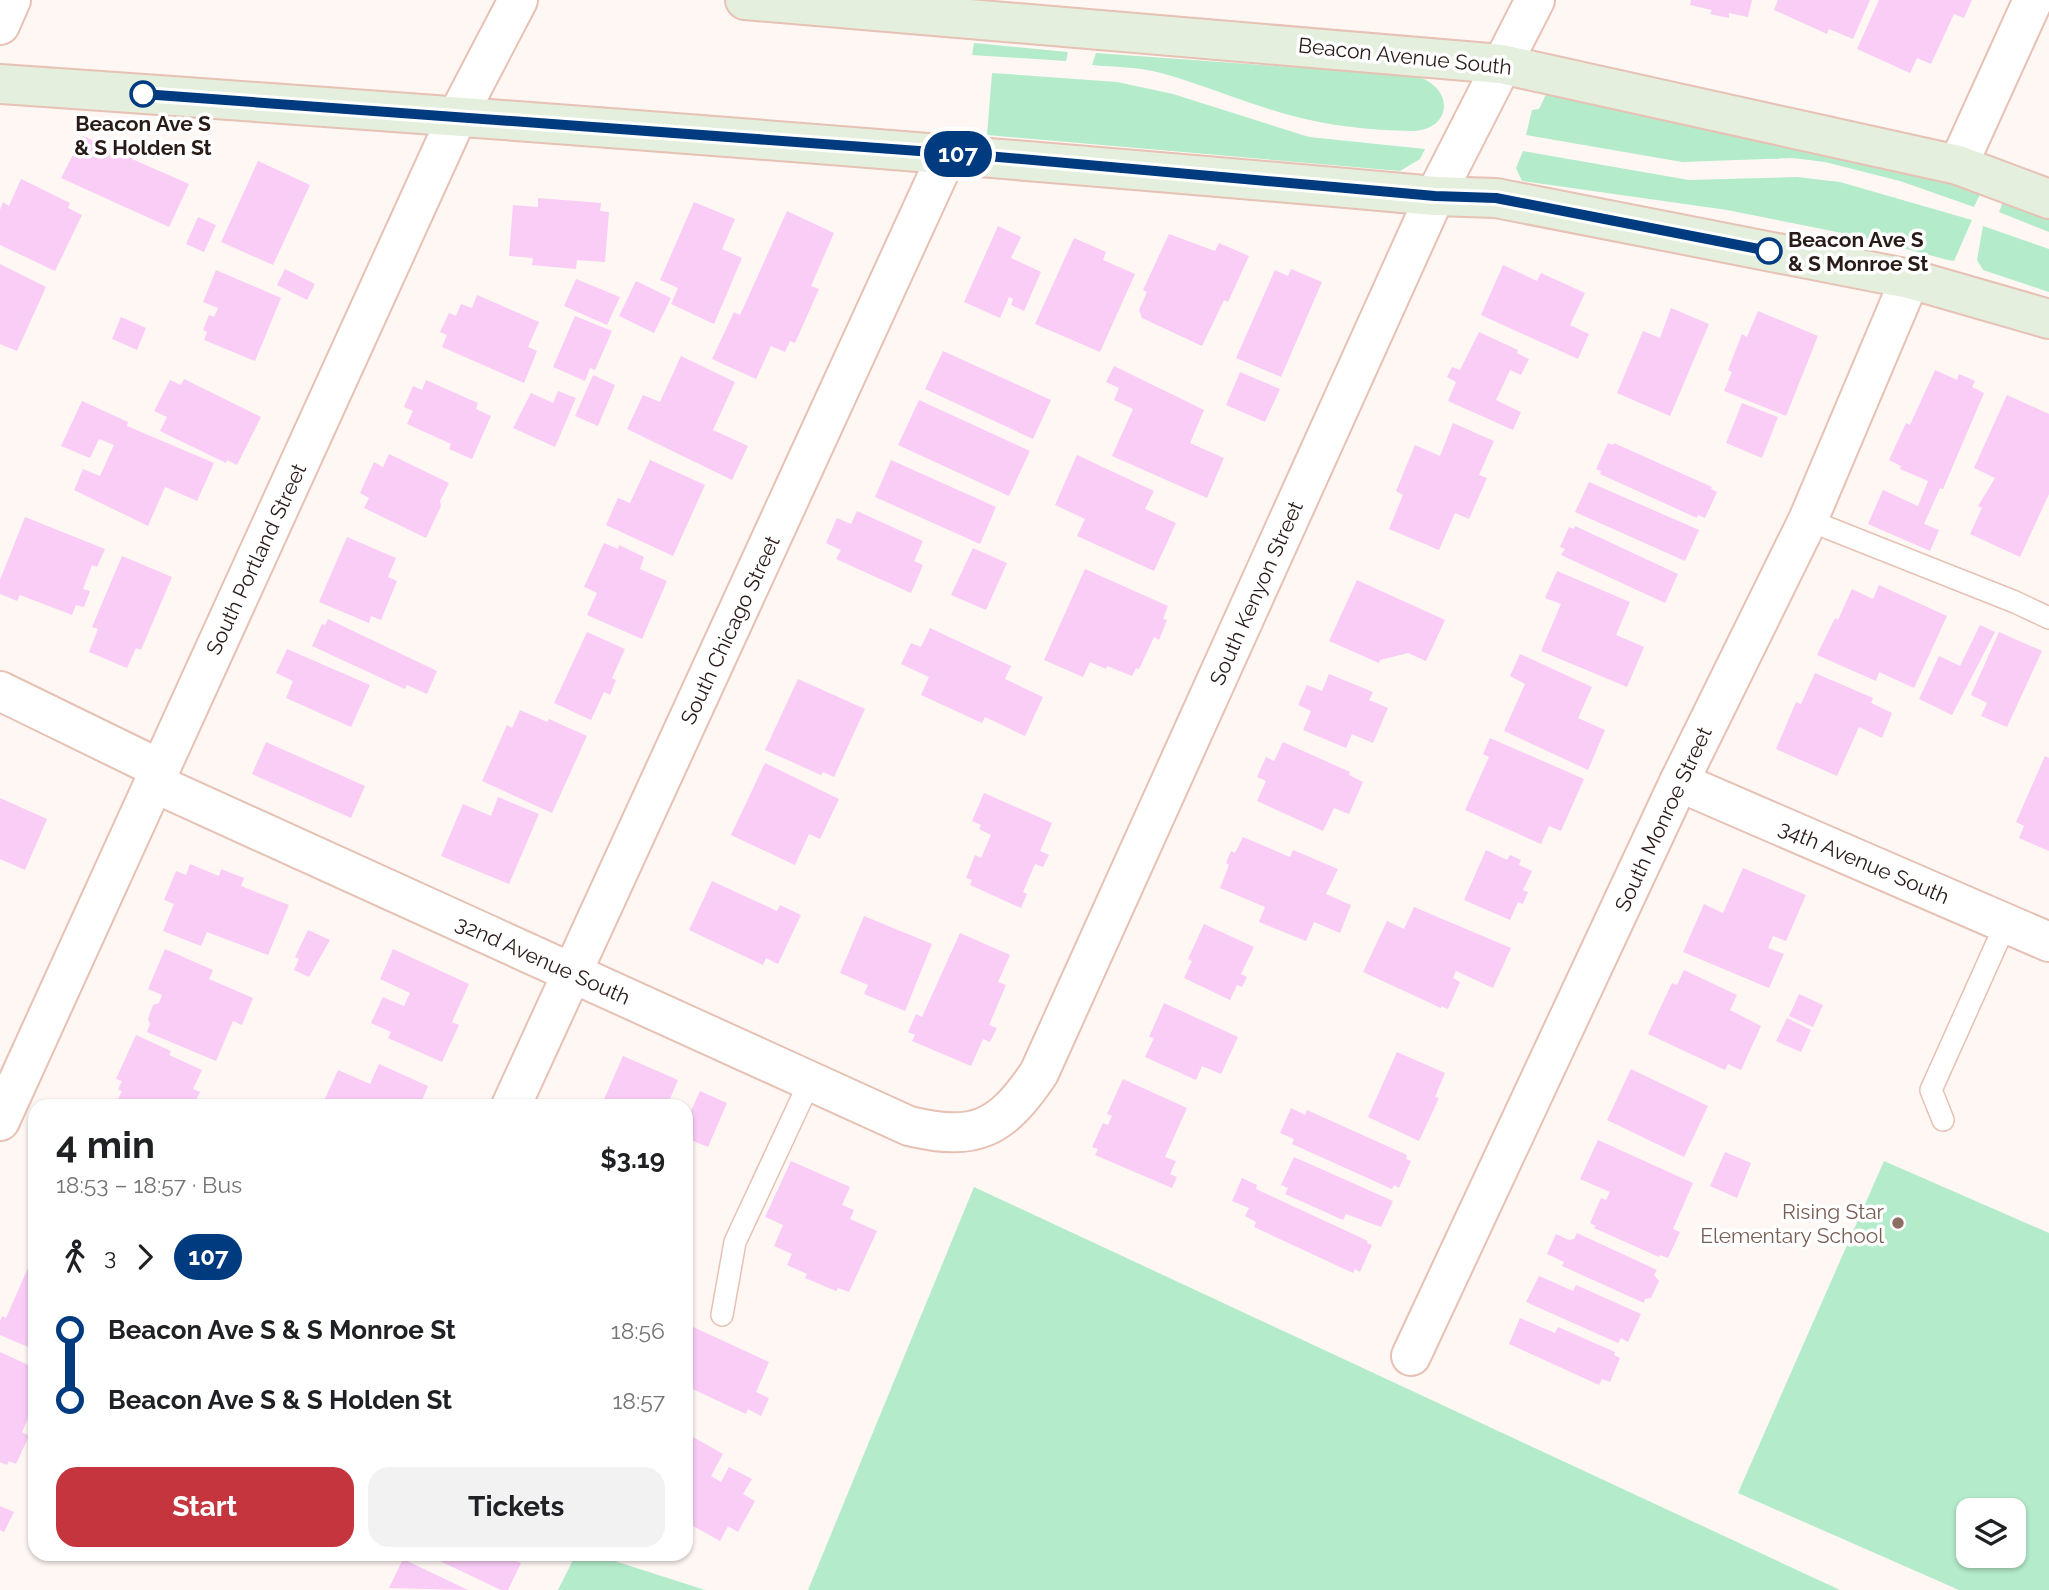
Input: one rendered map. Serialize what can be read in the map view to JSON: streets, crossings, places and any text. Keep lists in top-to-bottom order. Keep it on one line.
{"streets":{"main road":["Beacon Avenue South"],"street":["South Portland Street","South Kenyon Street","South Chicago Street","South Monroe Street","34th Avenue South","32nd Avenue South"]},"crossings":[["Beacon Avenue South","South Kenyon Street"],["South Portland Street","32nd Avenue South"],["South Kenyon Street","32nd Avenue South"],["South Chicago Street","32nd Avenue South"],["South Monroe Street","34th Avenue South"]],"places":["Beacon Ave S & S Holden St","Beacon Ave S & S Monroe St","Rising Star Elementary School"],"lines":["bus line 107"],"page":{"on_map":"107","heading":["4 min","18:53 – 18:57 · Bus","$3.19"],"legs":["3","107"],"list":[{"name":"Beacon Ave S & S Monroe St","value":"18:56"},{"name":"Beacon Ave S & S Holden St","value":"18:57"}],"buttons":["Start","Tickets"]}}
